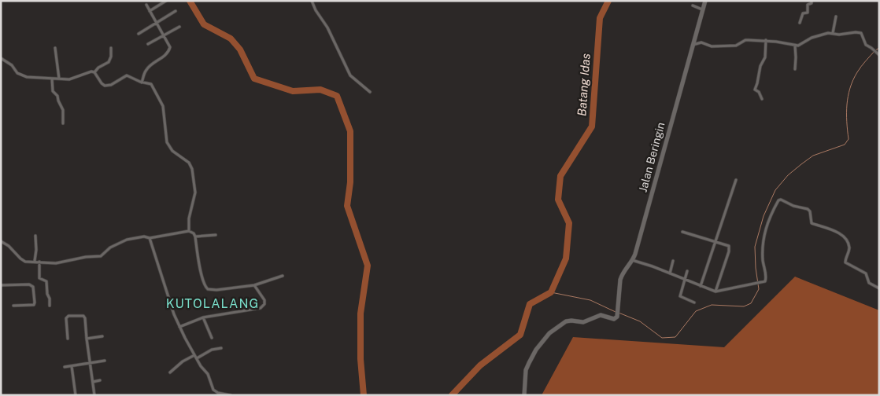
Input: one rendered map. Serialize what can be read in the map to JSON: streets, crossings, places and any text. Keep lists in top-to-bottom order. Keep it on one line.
{"streets":{"street":["Jalan Beringin"]},"districts":["KUTOLALANG"],"water":["Batang Idas"]}
